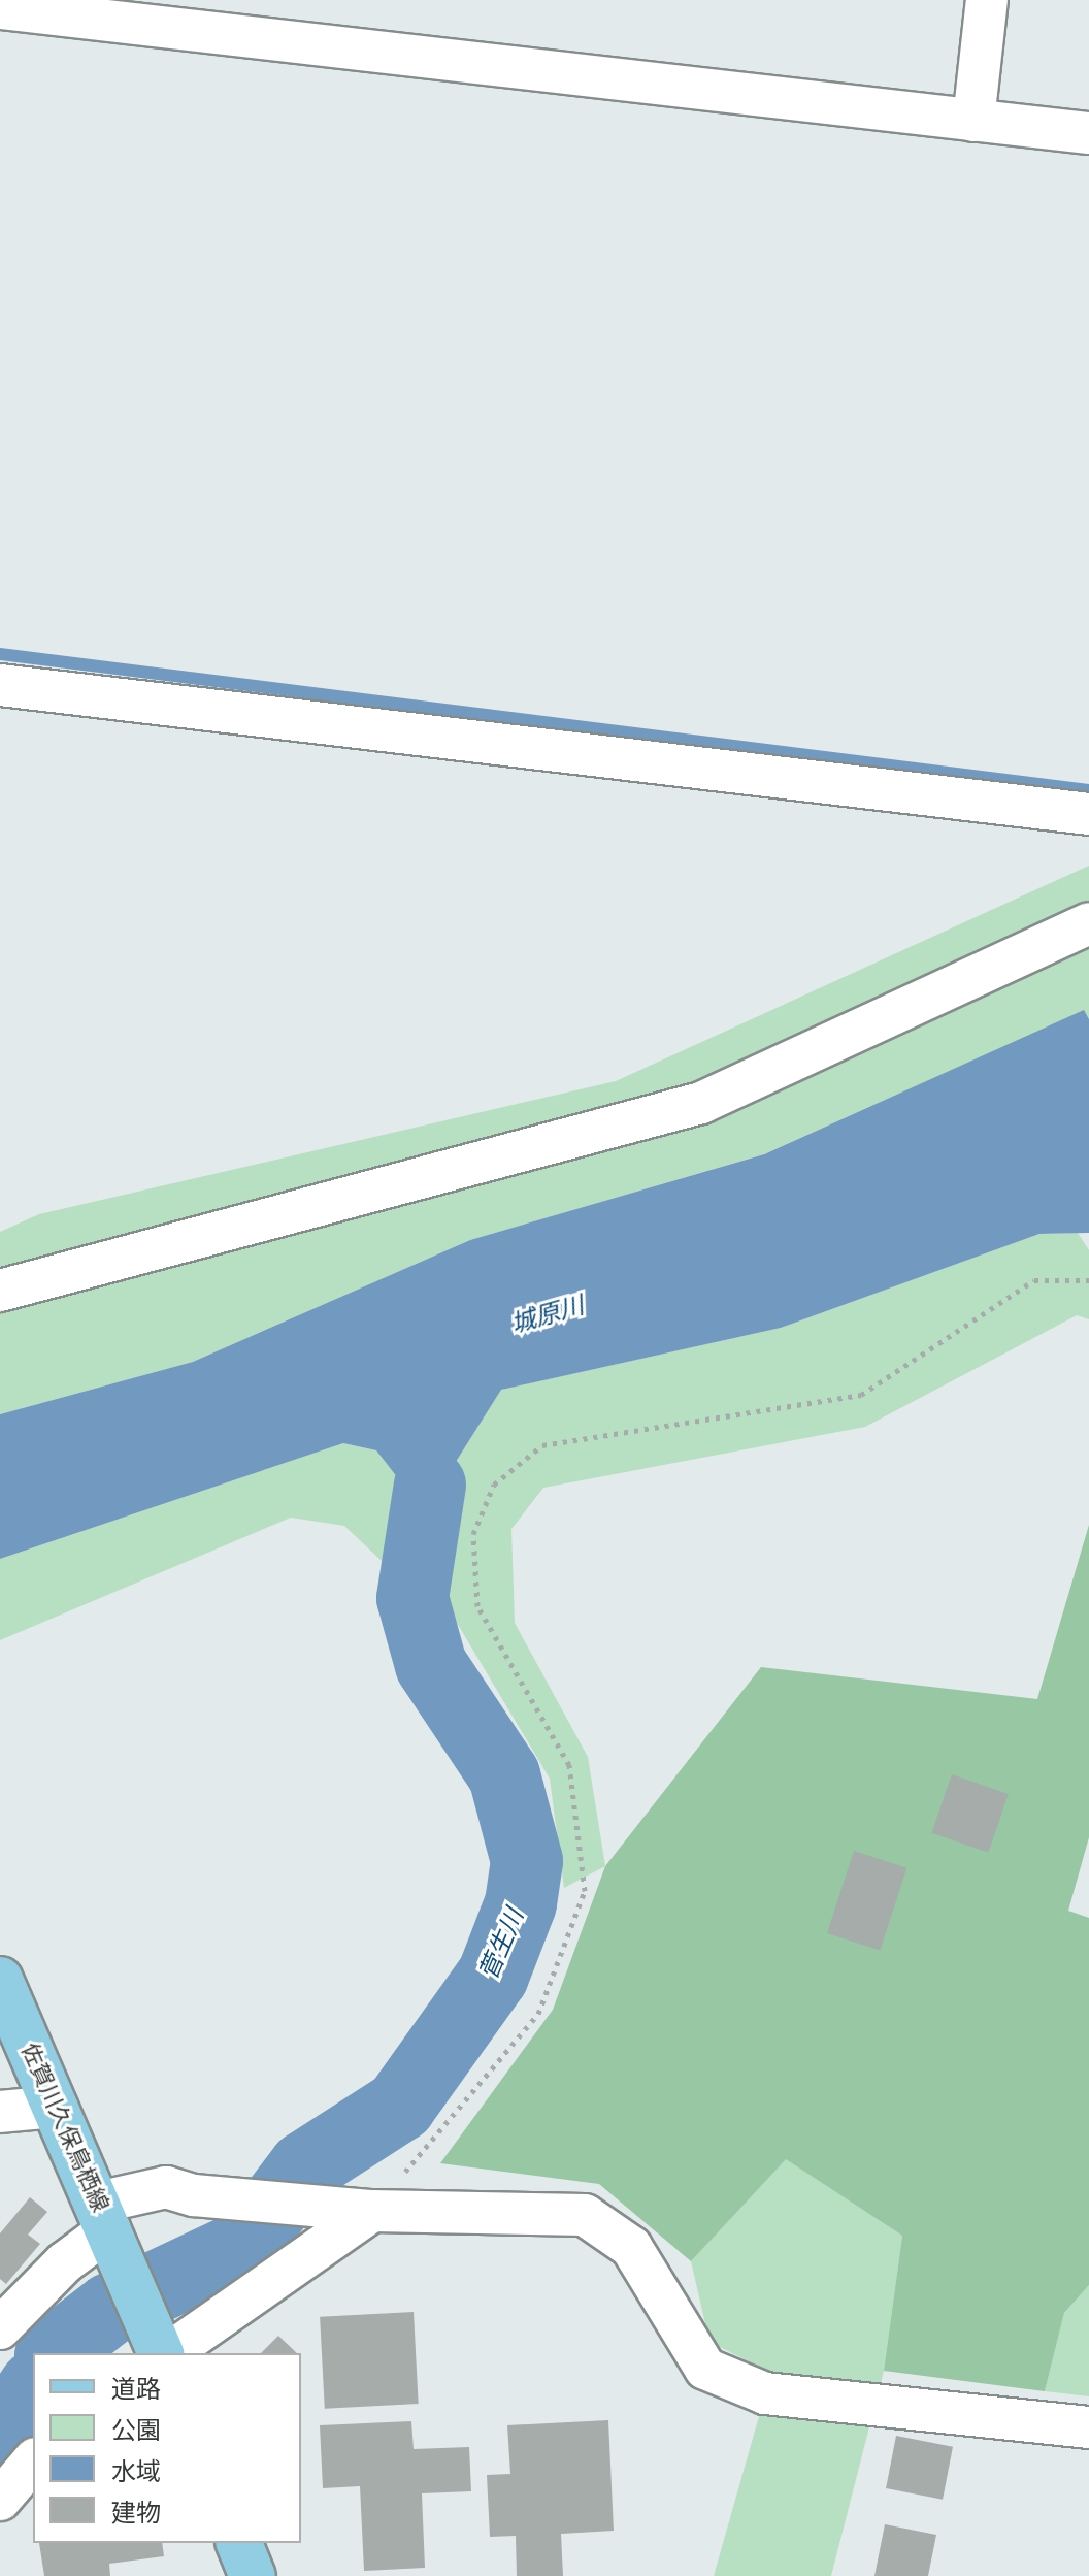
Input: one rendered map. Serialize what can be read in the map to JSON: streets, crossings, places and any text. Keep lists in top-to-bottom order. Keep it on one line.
{"streets":{"main road":["佐賀川久保鳥栖線"]},"water":["城原川","菅生川"],"legend":["道路","公園","水域","建物"]}
